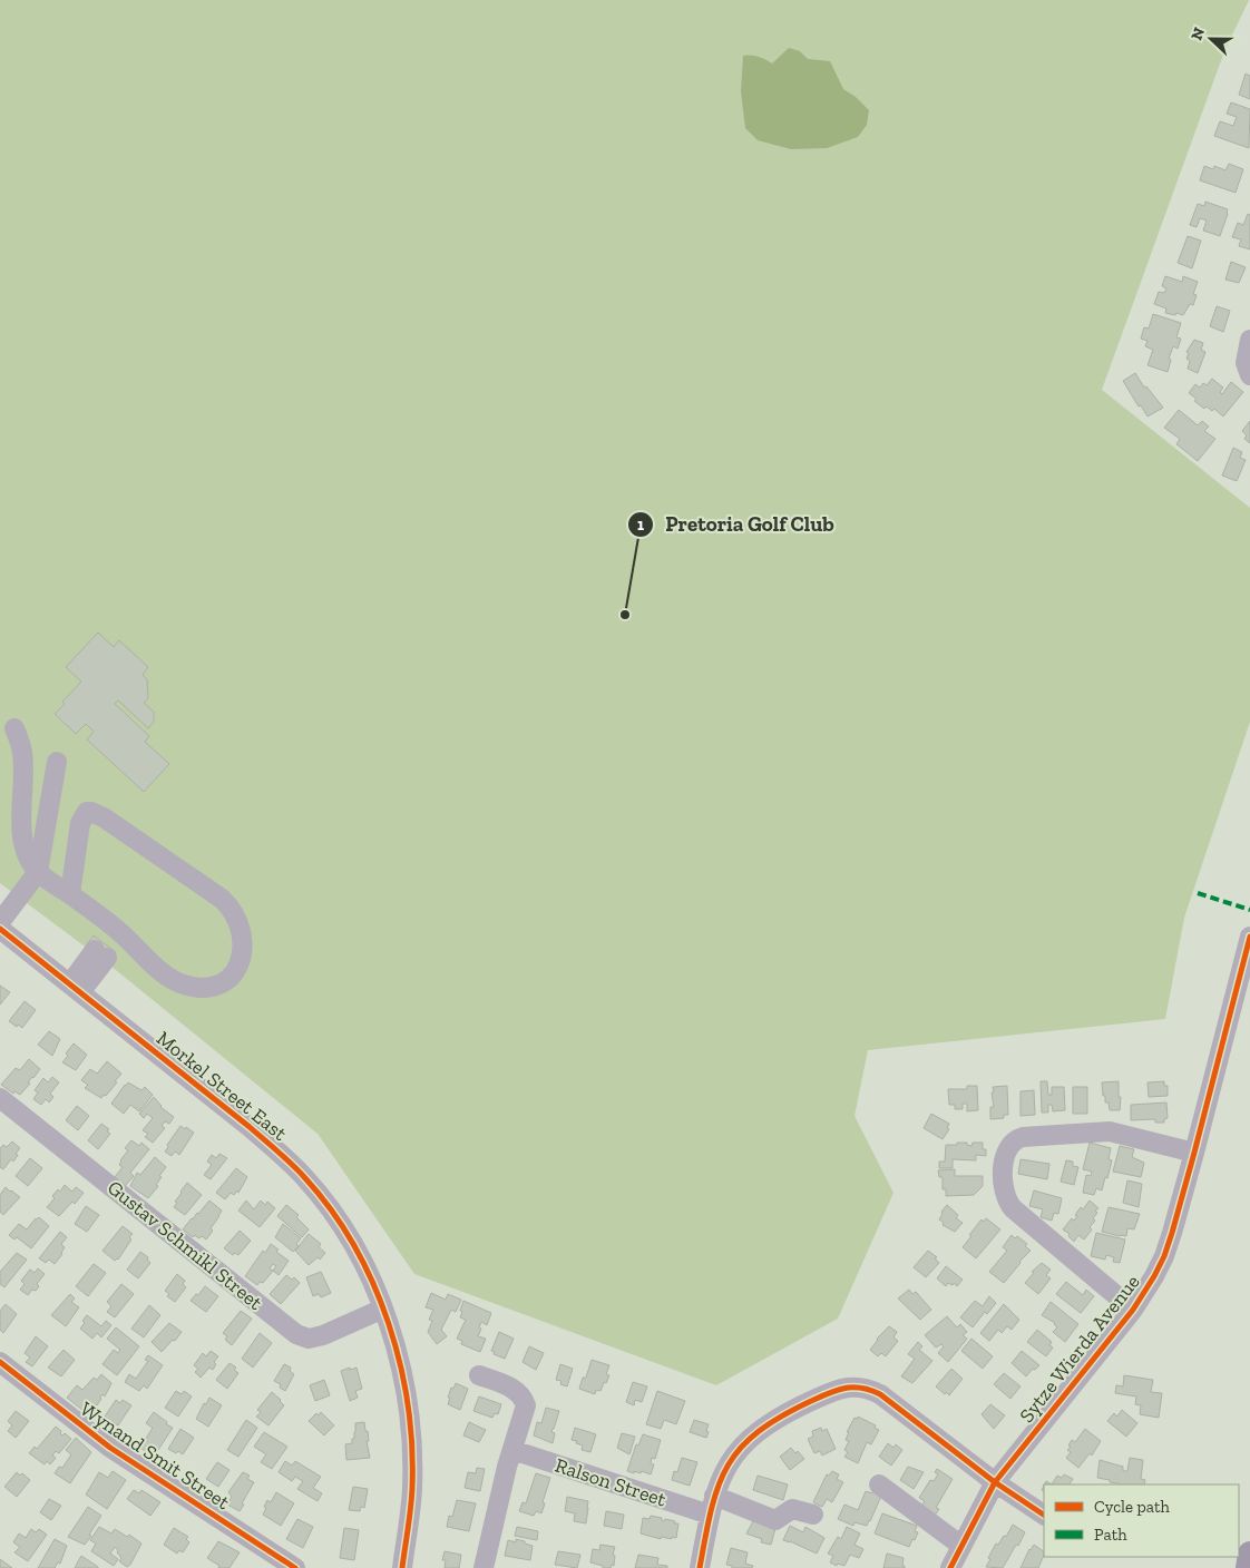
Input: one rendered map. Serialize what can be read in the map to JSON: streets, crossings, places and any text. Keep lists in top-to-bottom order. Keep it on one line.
{"streets":{"street":["Morkel Street East","Gustav Schmikl Street","Sytze Wierda Avenue","Wynand Smit Street","Ralson Street"]},"crossings":[["Morkel Street East","Gustav Schmikl Street"]],"places":["Pretoria Golf Club"],"legend":["Cycle path","Path"],"north":"left"}
